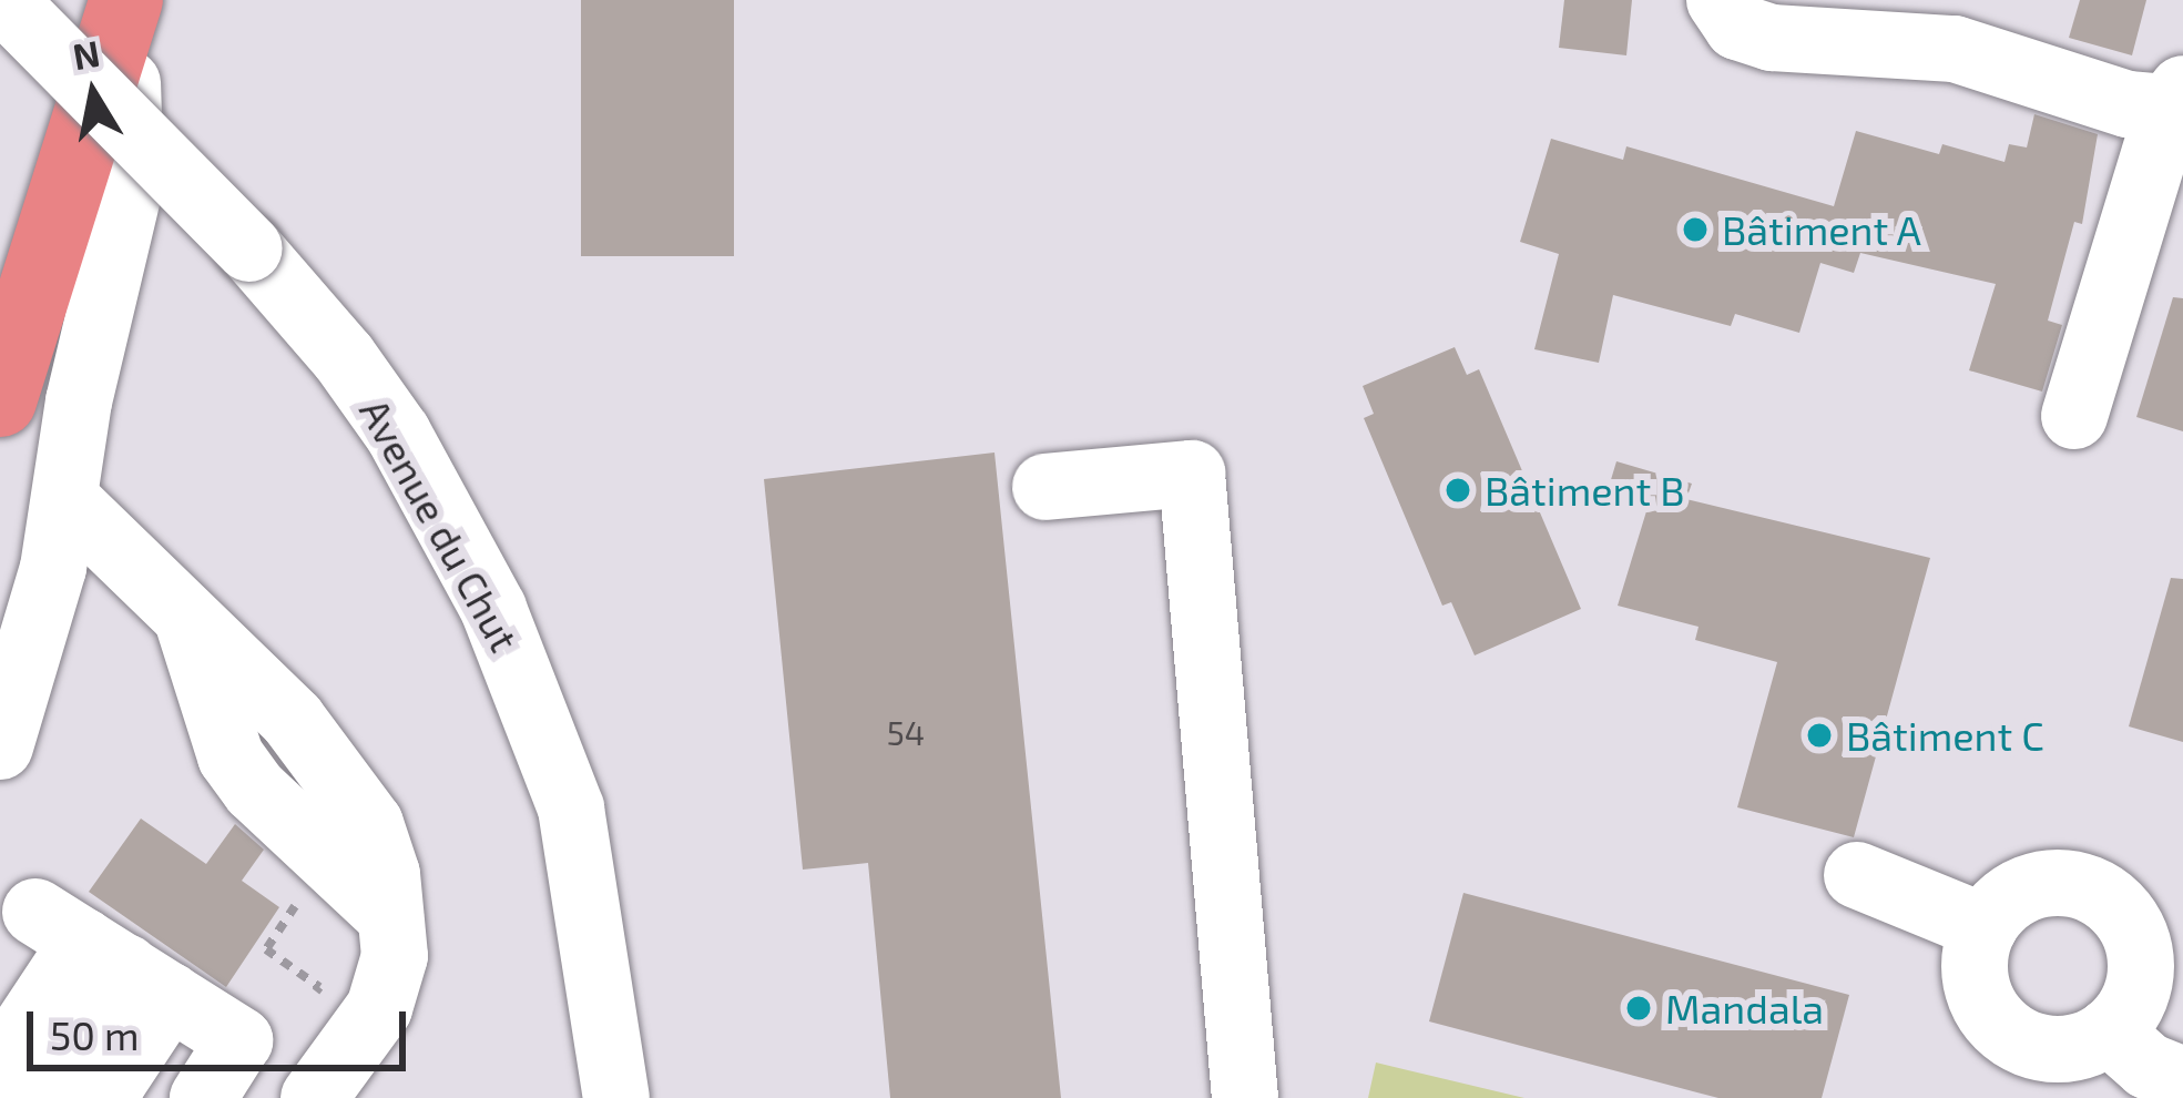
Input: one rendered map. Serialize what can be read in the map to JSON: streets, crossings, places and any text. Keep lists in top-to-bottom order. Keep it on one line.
{"streets":{"street":["Avenue du Chut"]},"places":["Bâtiment A","Bâtiment B","Bâtiment C","Mandala"],"house_numbers":["54"],"scale_bar":"50 m","north":"top"}
